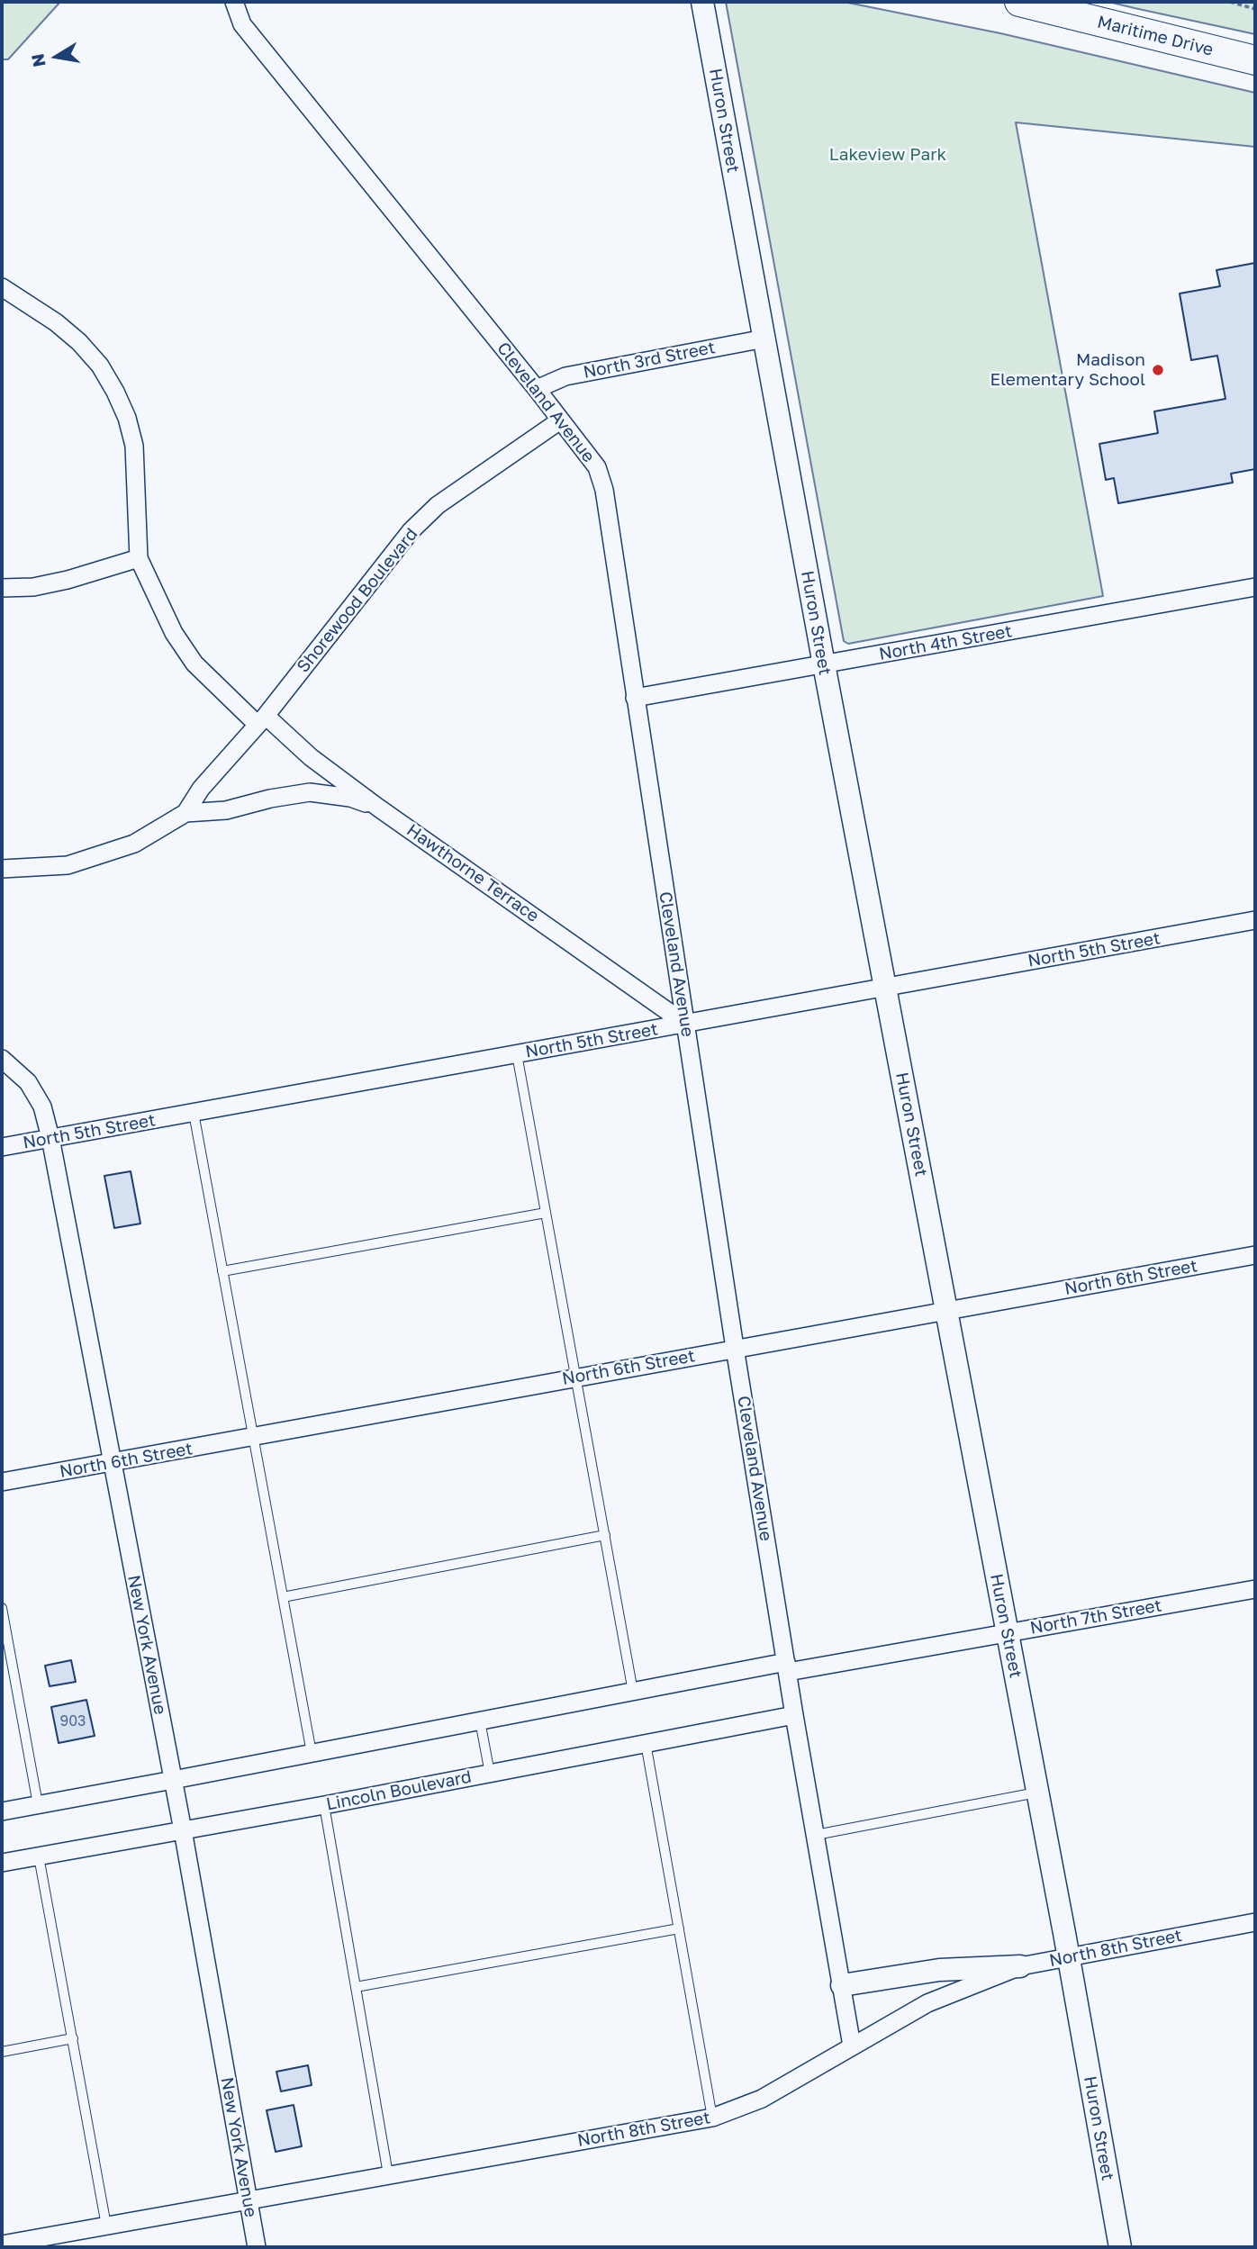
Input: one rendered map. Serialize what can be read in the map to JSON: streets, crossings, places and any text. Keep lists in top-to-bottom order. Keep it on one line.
{"streets":{"main road":["Maritime Drive"],"street":["Huron Street","North 3rd Street","Cleveland Avenue","Shorewood Boulevard","North 4th Street","Hawthorne Terrace","North 5th Street","North 6th Street","North 7th Street","New York Avenue","Lincoln Boulevard","North 8th Street"]},"crossings":[["Huron Street","North 3rd Street"],["Huron Street","North 4th Street"],["Huron Street","North 5th Street"],["Huron Street","North 6th Street"],["Huron Street","North 7th Street"],["Huron Street","North 8th Street"],["North 3rd Street","Cleveland Avenue"],["Cleveland Avenue","Shorewood Boulevard"],["Cleveland Avenue","North 4th Street"],["Cleveland Avenue","Hawthorne Terrace"],["Cleveland Avenue","North 5th Street"],["Cleveland Avenue","North 6th Street"],["Cleveland Avenue","North 7th Street"],["Cleveland Avenue","Lincoln Boulevard"],["Cleveland Avenue","North 8th Street"],["Shorewood Boulevard","Hawthorne Terrace"],["Hawthorne Terrace","North 5th Street"],["North 5th Street","New York Avenue"],["North 6th Street","New York Avenue"],["New York Avenue","Lincoln Boulevard"],["New York Avenue","North 8th Street"]],"parks":["Lakeview Park"],"places":["Madison Elementary School"],"house_numbers":["903"],"north":"left"}
